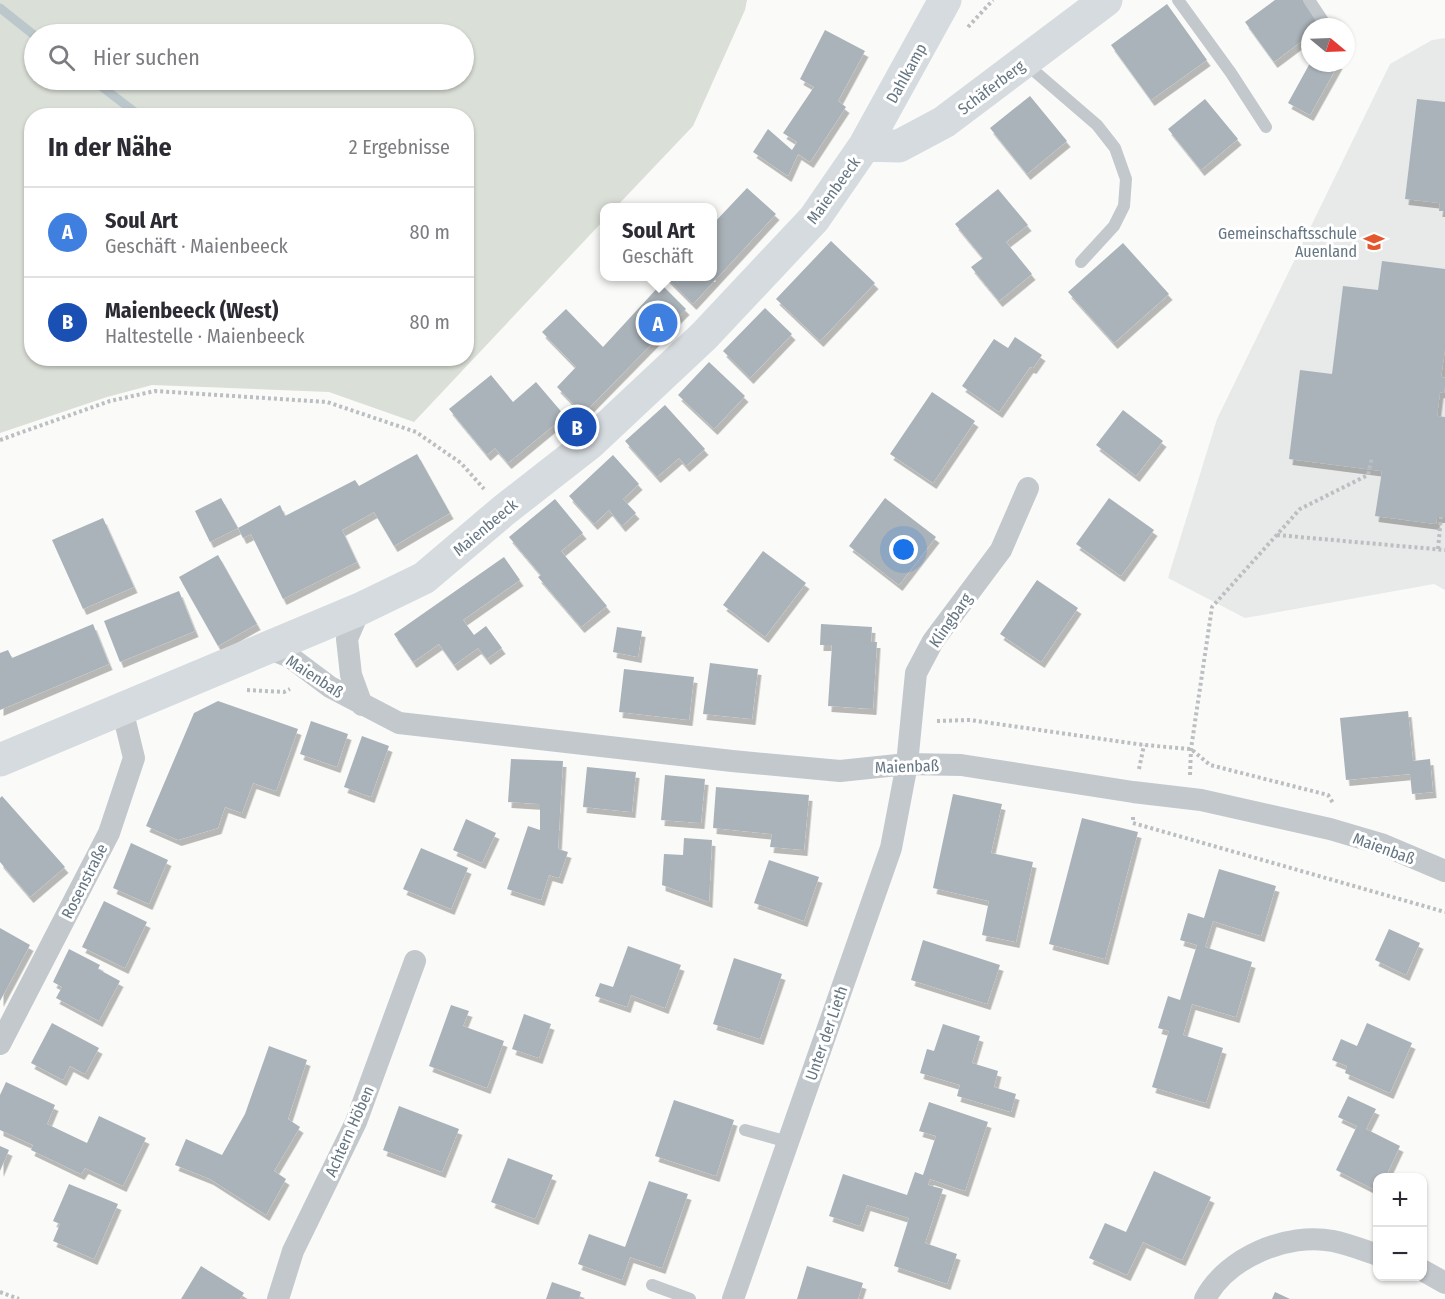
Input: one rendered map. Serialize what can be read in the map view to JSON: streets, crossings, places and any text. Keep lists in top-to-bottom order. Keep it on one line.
{"streets":{"street":["Dahlkamp","Schäferberg","Maienbeeck","Klingbarg","Maienbaß","Rosenstraße","Unter der Lieth","Achtern Höben"]},"crossings":[["Dahlkamp","Schäferberg"],["Dahlkamp","Maienbeeck"],["Schäferberg","Maienbeeck"],["Maienbeeck","Maienbaß"],["Maienbeeck","Rosenstraße"],["Klingbarg","Maienbaß"],["Klingbarg","Unter der Lieth"],["Maienbaß","Unter der Lieth"]],"places":{"school or university":["Gemeinschaftsschule Auenland"]},"north":"right","page":{"search":"Hier suchen","heading":["In der Nähe","2 Ergebnisse"],"list":[{"mark":"A","name":"Soul Art","note":"Geschäft · Maienbeeck","value":"80 m"},{"mark":"B","name":"Maienbeeck (West)","note":"Haltestelle · Maienbeeck","value":"80 m"}],"popup":["Soul Art","Geschäft"],"pins":["A","B"],"map_buttons":["+","−"]}}
